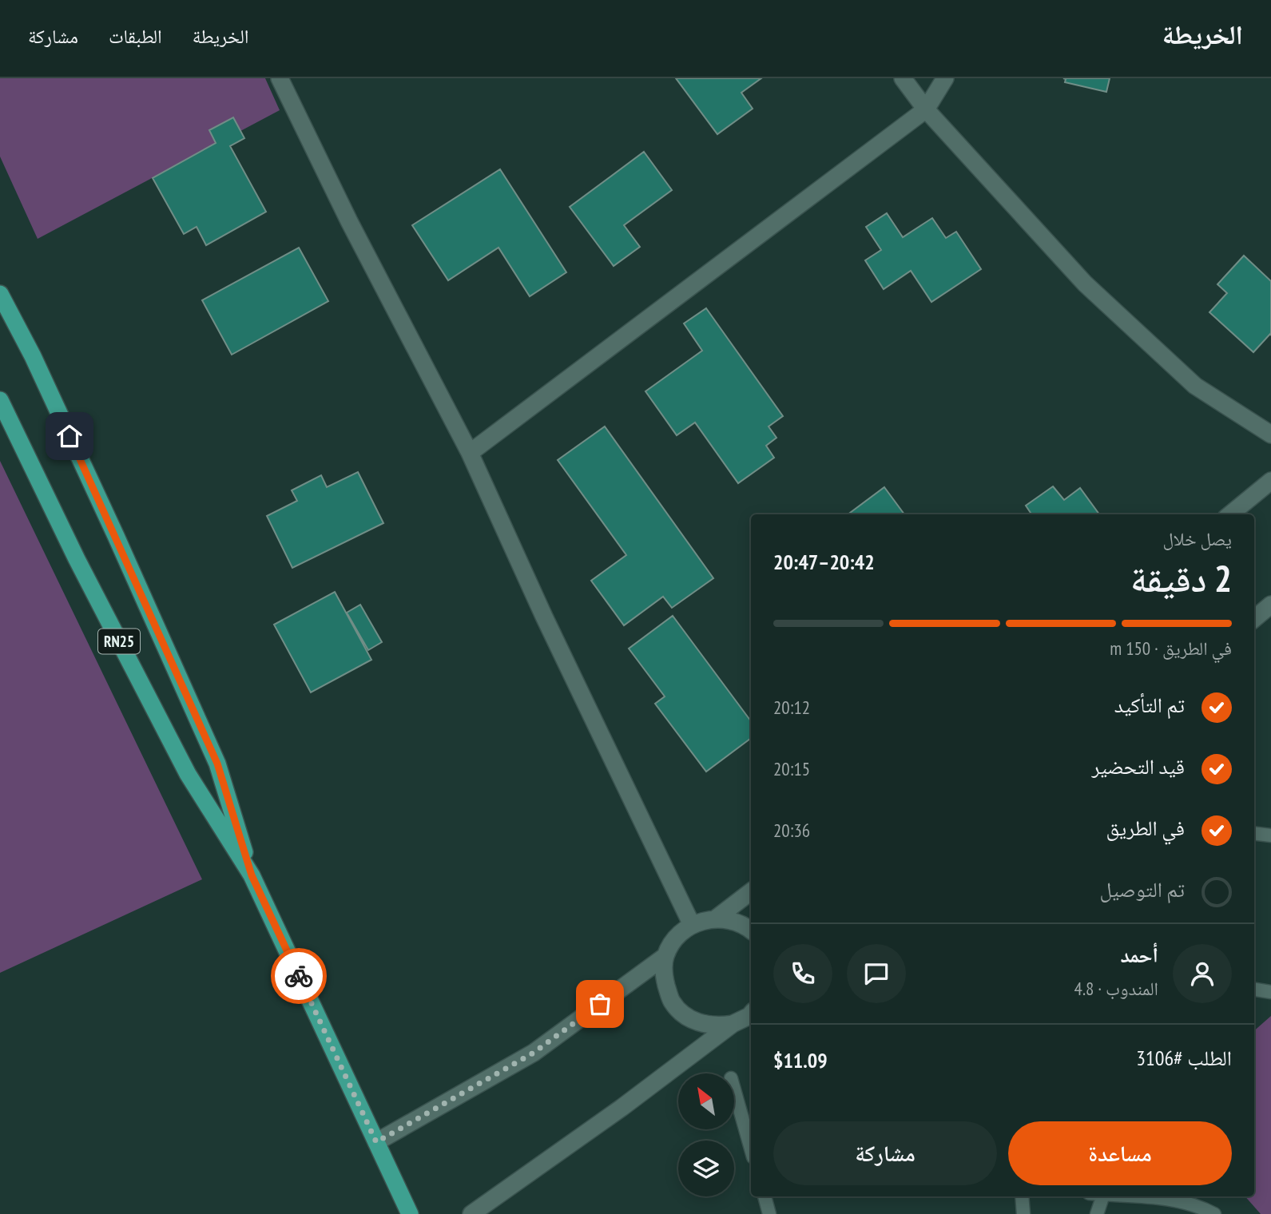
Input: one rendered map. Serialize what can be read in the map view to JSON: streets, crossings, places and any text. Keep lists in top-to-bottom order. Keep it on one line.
{"streets":{"main road":["RN25"]},"north":"top left","page":{"header":"الخريطة","nav":["الخريطة","الطبقات","مشاركة"],"heading":["2 دقيقة","يصل خلال","20:42–20:47"],"panel":["أحمد","المندوب · 4.8","الطلب #3106","$11.09"],"bar":"في الطريق · 150 m","list":[["تم التأكيد","20:12"],["قيد التحضير","20:15"],["في الطريق","20:36"],"تم التوصيل"],"buttons":["مساعدة","مشاركة"]}}
